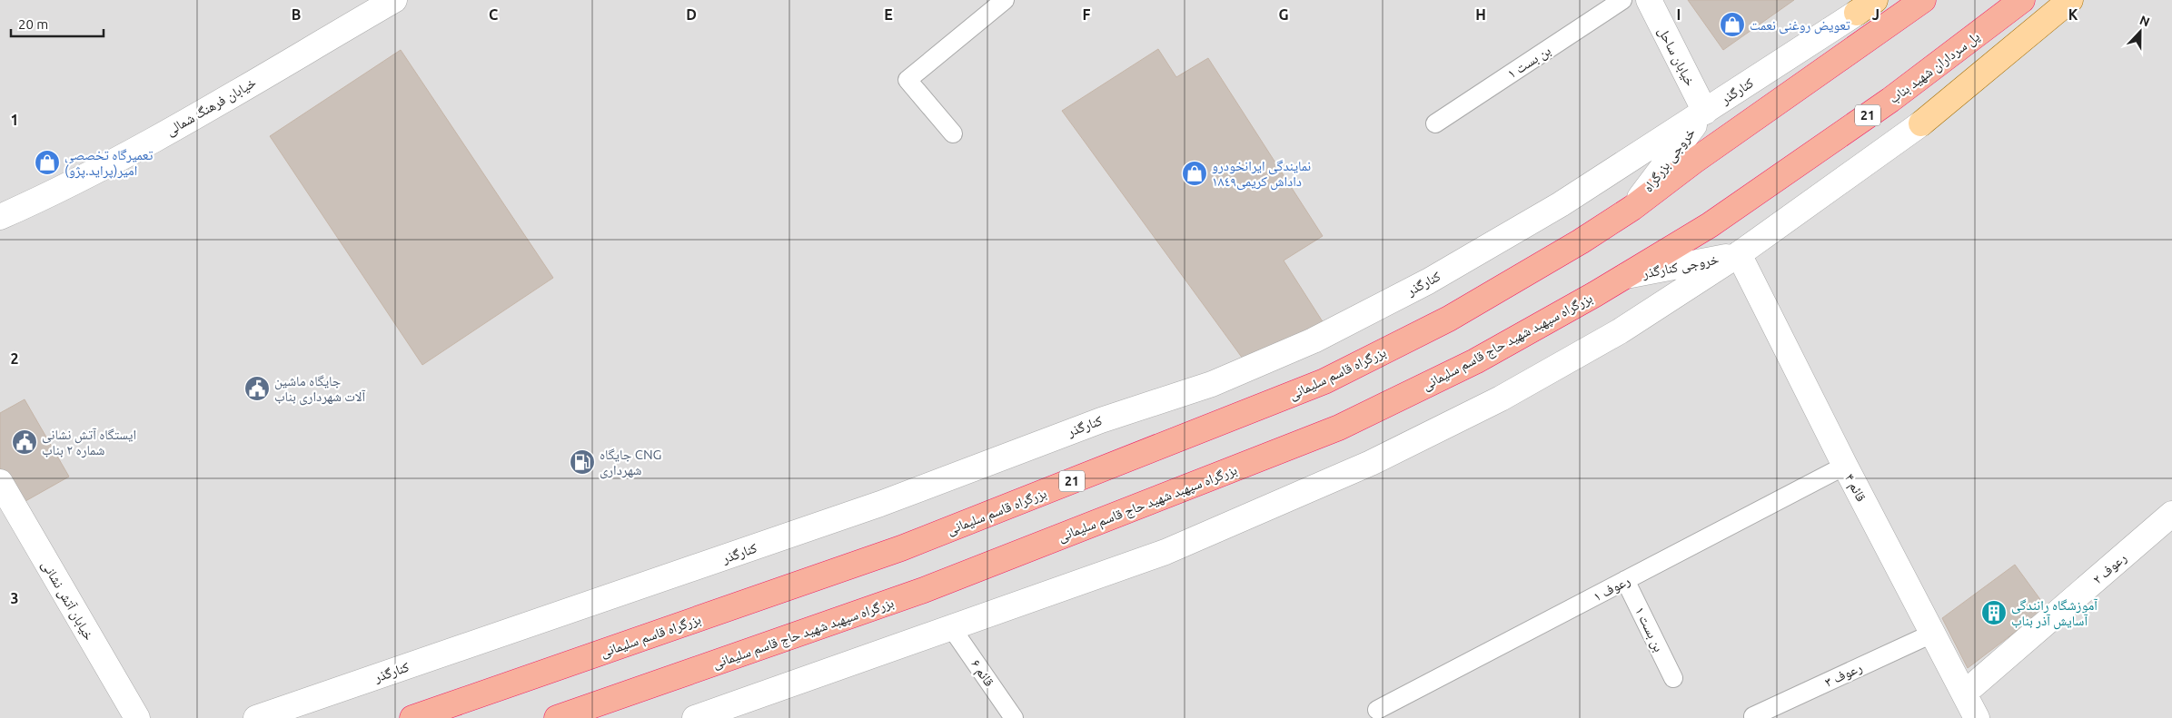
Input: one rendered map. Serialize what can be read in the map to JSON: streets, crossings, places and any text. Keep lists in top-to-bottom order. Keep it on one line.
{"streets":{"highway":["پل سرداران شهید بناب","21","بزرگراه سپهبد شهید حاج قاسم سلیمانی","بزرگراه قاسم سلیمانی"],"street":["خیابان ساحل","کنارگذر","خیابان فرهنگ شمالی","خروجی بزرگراه","خروجی کنارگذر","قائم ۴","رعوف ۲","خیابان آتش نشانی"],"lane":["بن بست ۱","رعوف ۱","قائم ۶","رعوف ۳"]},"crossings":[["خیابان ساحل","کنارگذر"],["خیابان ساحل","خروجی بزرگراه"],["بن بست ۱","رعوف ۱"],["پل سرداران شهید بناب","بزرگراه سپهبد شهید حاج قاسم سلیمانی"],["کنارگذر","خروجی بزرگراه"],["خروجی بزرگراه","بزرگراه قاسم سلیمانی"],["خروجی کنارگذر","بزرگراه سپهبد شهید حاج قاسم سلیمانی"],["خروجی کنارگذر","قائم ۴"],["قائم ۴","رعوف ۲"],["قائم ۴","رعوف ۱"],["قائم ۴","رعوف ۳"]],"places":{"shop":["تعویض روغنی نعمت","تعمیرگاه تخصصی امیر(پراید.پژو)","نمایندگی ایرانخودرو داداش کریمی١٨٤٩"],"public building":["جایگاه ماشین آلات شهرداری بناب","ایستگاه آتش نشانی شماره ۲ بناب"],"fuel station":["جایگاه CNG شهرداری"],"building":["آموزشگاه رانندگی آسایش آذر بناب"]},"scale_bar":"20 m","north":"top","grid":{"columns":["B","C","D","E","F","G","H","I","J","K"],"rows":["1","2","3"]}}
